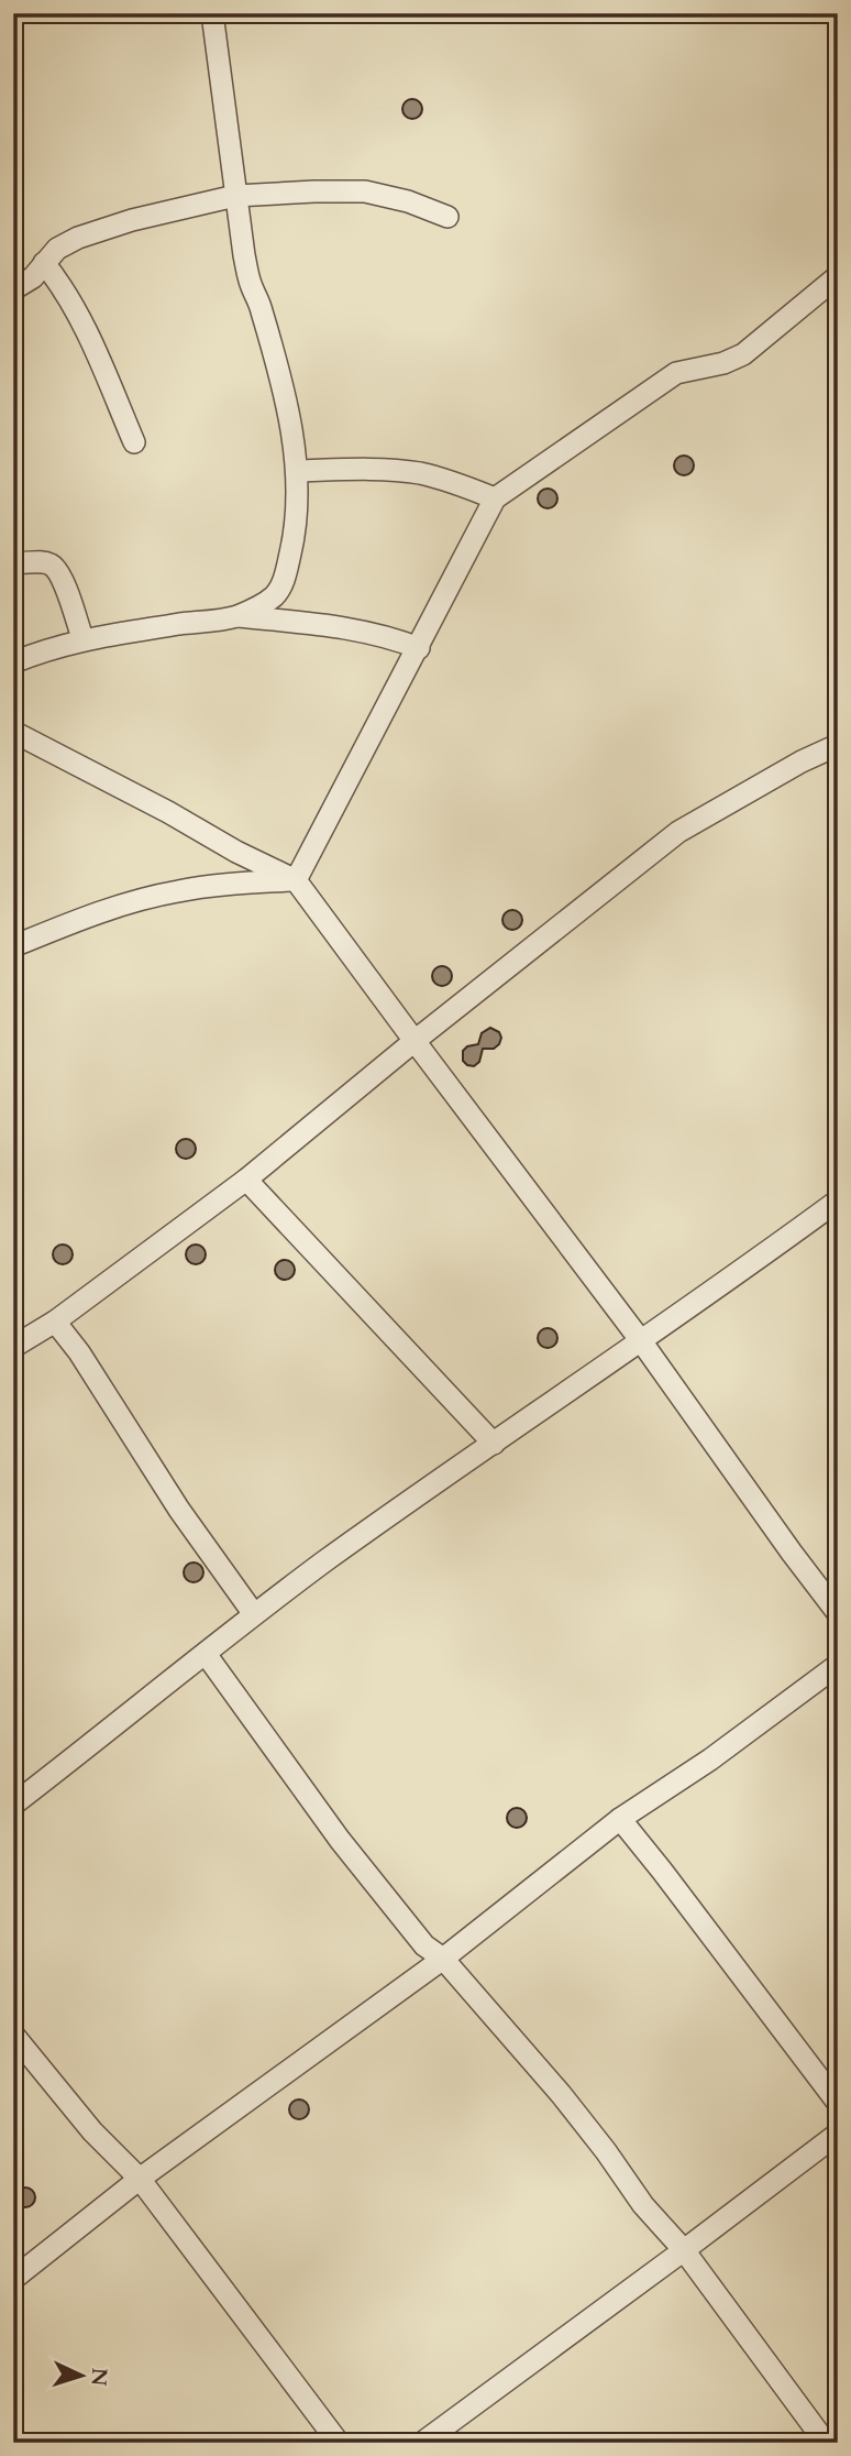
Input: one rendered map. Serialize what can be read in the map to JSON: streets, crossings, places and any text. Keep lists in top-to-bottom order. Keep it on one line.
{"north":"right"}
